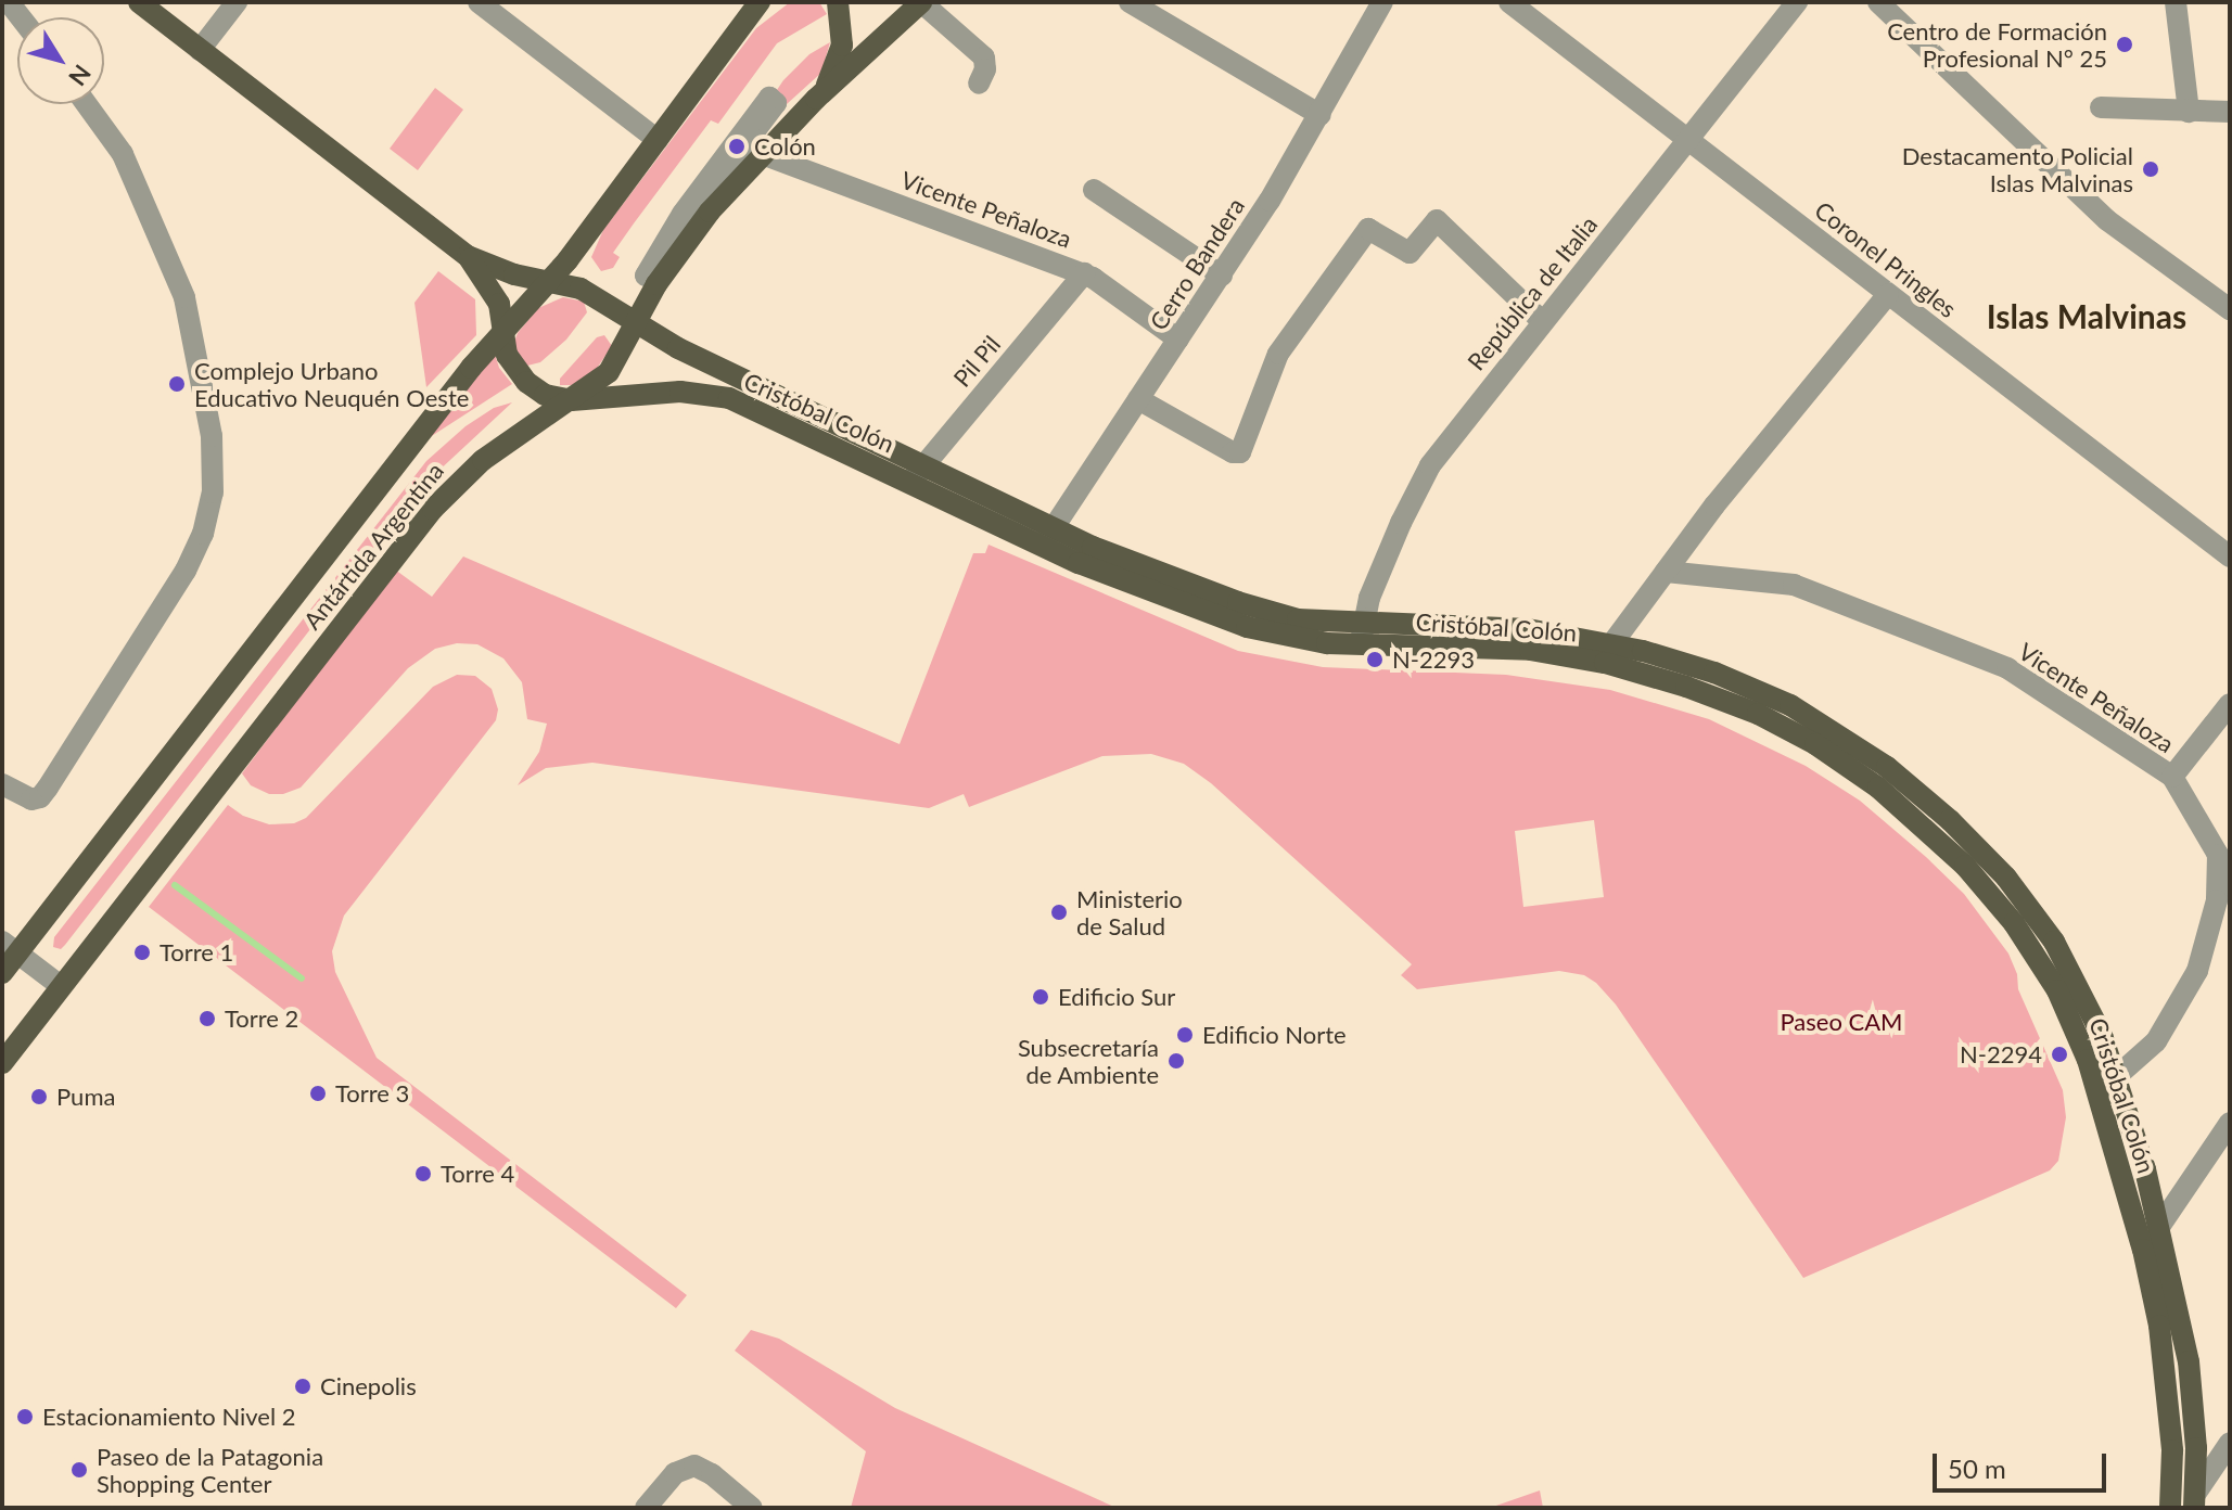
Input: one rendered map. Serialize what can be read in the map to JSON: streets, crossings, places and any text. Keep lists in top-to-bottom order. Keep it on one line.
{"streets":{"main road":["Cristóbal Colón","Antártida Argentina"],"street":["Vicente Peñaloza","Coronel Pringles","Cerro Bandera","República de Italia","Pil Pil"]},"crossings":[["Vicente Peñaloza","Cerro Bandera"],["Vicente Peñaloza","Pil Pil"],["Vicente Peñaloza","Cristóbal Colón"],["Vicente Peñaloza","Antártida Argentina"],["Coronel Pringles","República de Italia"],["Cerro Bandera","Cristóbal Colón"],["República de Italia","Cristóbal Colón"],["Pil Pil","Cristóbal Colón"],["Cristóbal Colón","Antártida Argentina"]],"districts":["Islas Malvinas"],"parks":["Paseo CAM"],"places":["Centro de Formación Profesional N° 25","Colón","Destacamento Policial Islas Malvinas","Complejo Urbano Educativo Neuquén Oeste","N-2293","Ministerio de Salud","Torre 1","Edificio Sur","Torre 2","Edificio Norte","N-2294","Subsecretaría de Ambiente","Torre 3","Puma","Torre 4","Cinepolis","Estacionamiento Nivel 2","Paseo de la Patagonia Shopping Center"],"scale_bar":"50 m","north":"bottom right"}
